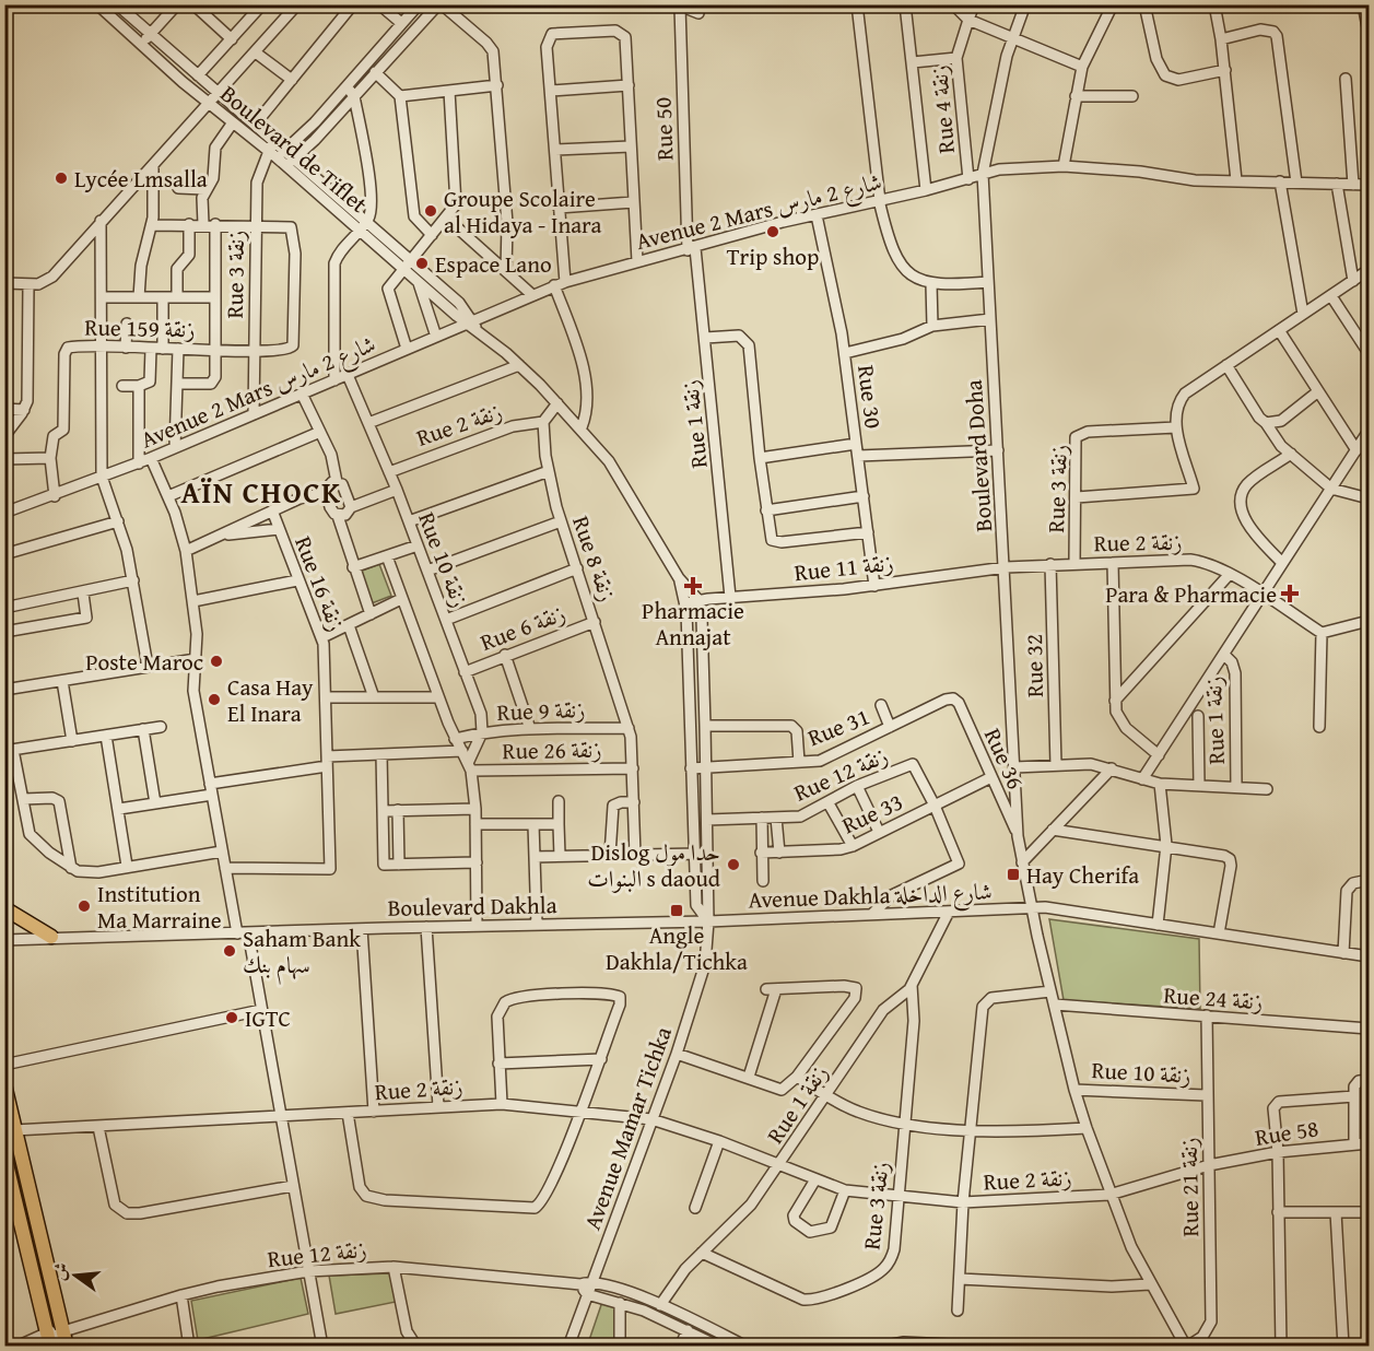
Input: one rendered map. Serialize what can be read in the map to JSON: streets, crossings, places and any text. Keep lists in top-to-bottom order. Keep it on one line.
{"streets":{"street":["Rue 4 زنقة","Rue 50","Boulevard de Tiflet","Avenue 2 Mars شارع 2 مارس","Rue 3 زنقة","Rue 159 زنقة","Rue 30","Rue 2 زنقة","Rue 1 زنقة","Boulevard Doha","Rue 8 زنقة","Rue 10 زنقة","Rue 11 زنقة","Rue 16 زنقة","Rue 6 زنقة","Rue 32","Rue 9 زنقة","Rue 31","Rue 26 زنقة","Rue 36","Rue 12 زنقة","Rue 33","Avenue Dakhla شارع الداخلة","Boulevard Dakhla","Rue 24 زنقة","Avenue Mamar Tichka","Rue 58","Rue 21 زنقة"]},"crossings":[["Rue 4 زنقة","Avenue 2 Mars شارع 2 مارس"],["Rue 50","Avenue 2 Mars شارع 2 مارس"],["Rue 50","Rue 1 زنقة"],["Boulevard de Tiflet","Avenue 2 Mars شارع 2 مارس"],["Boulevard de Tiflet","Rue 3 زنقة"],["Avenue 2 Mars شارع 2 مارس","Rue 3 زنقة"],["Avenue 2 Mars شارع 2 مارس","Rue 30"],["Avenue 2 Mars شارع 2 مارس","Rue 1 زنقة"],["Avenue 2 Mars شارع 2 مارس","Boulevard Doha"],["Avenue 2 Mars شارع 2 مارس","Rue 10 زنقة"],["Rue 3 زنقة","Rue 159 زنقة"],["Rue 3 زنقة","Rue 2 زنقة"],["Rue 3 زنقة","Rue 1 زنقة"],["Rue 30","Rue 11 زنقة"],["Rue 2 زنقة","Rue 1 زنقة"],["Rue 2 زنقة","Boulevard Doha"],["Rue 2 زنقة","Rue 8 زنقة"],["Rue 2 زنقة","Rue 10 زنقة"],["Rue 2 زنقة","Rue 11 زنقة"],["Rue 2 زنقة","Rue 32"],["Rue 2 زنقة","Avenue Mamar Tichka"],["Rue 2 زنقة","Rue 58"],["Rue 2 زنقة","Rue 21 زنقة"],["Rue 1 زنقة","Rue 11 زنقة"],["Rue 1 زنقة","Avenue Dakhla شارع الداخلة"],["Boulevard Doha","Rue 10 زنقة"],["Boulevard Doha","Rue 11 زنقة"],["Boulevard Doha","Rue 36"],["Boulevard Doha","Avenue Dakhla شارع الداخلة"],["Boulevard Doha","Rue 24 زنقة"],["Boulevard Doha","Rue 21 زنقة"],["Rue 8 زنقة","Rue 6 زنقة"],["Rue 8 زنقة","Rue 9 زنقة"],["Rue 8 زنقة","Rue 26 زنقة"],["Rue 10 زنقة","Rue 6 زنقة"],["Rue 10 زنقة","Rue 9 زنقة"],["Rue 10 زنقة","Rue 21 زنقة"],["Rue 11 زنقة","Avenue Mamar Tichka"],["Rue 16 زنقة","Rue 26 زنقة"],["Rue 31","Rue 36"],["Rue 31","Avenue Mamar Tichka"],["Rue 36","Rue 33"],["Rue 12 زنقة","Rue 33"],["Rue 12 زنقة","Avenue Mamar Tichka"],["Avenue Dakhla شارع الداخلة","Boulevard Dakhla"],["Avenue Dakhla شارع الداخلة","Avenue Mamar Tichka"],["Boulevard Dakhla","Avenue Mamar Tichka"],["Rue 24 زنقة","Rue 21 زنقة"],["Rue 58","Rue 21 زنقة"]],"districts":["AÏN CHOCK"],"places":{"other":["Lycée Lmsalla","Groupe Scolaire al Hidaya - Inara","Trip shop","Espace Lano","Poste Maroc","Casa Hay El Inara","Dislog حدا مول البنوات s daoud","Institution Ma Marraine","Saham Bank سهام بنك","IGTC"],"health":["Pharmacie Annajat","Para & Pharmacie"],"transit":["Hay Cherifa","Angle Dakhla/Tichka"]},"north":"left"}
